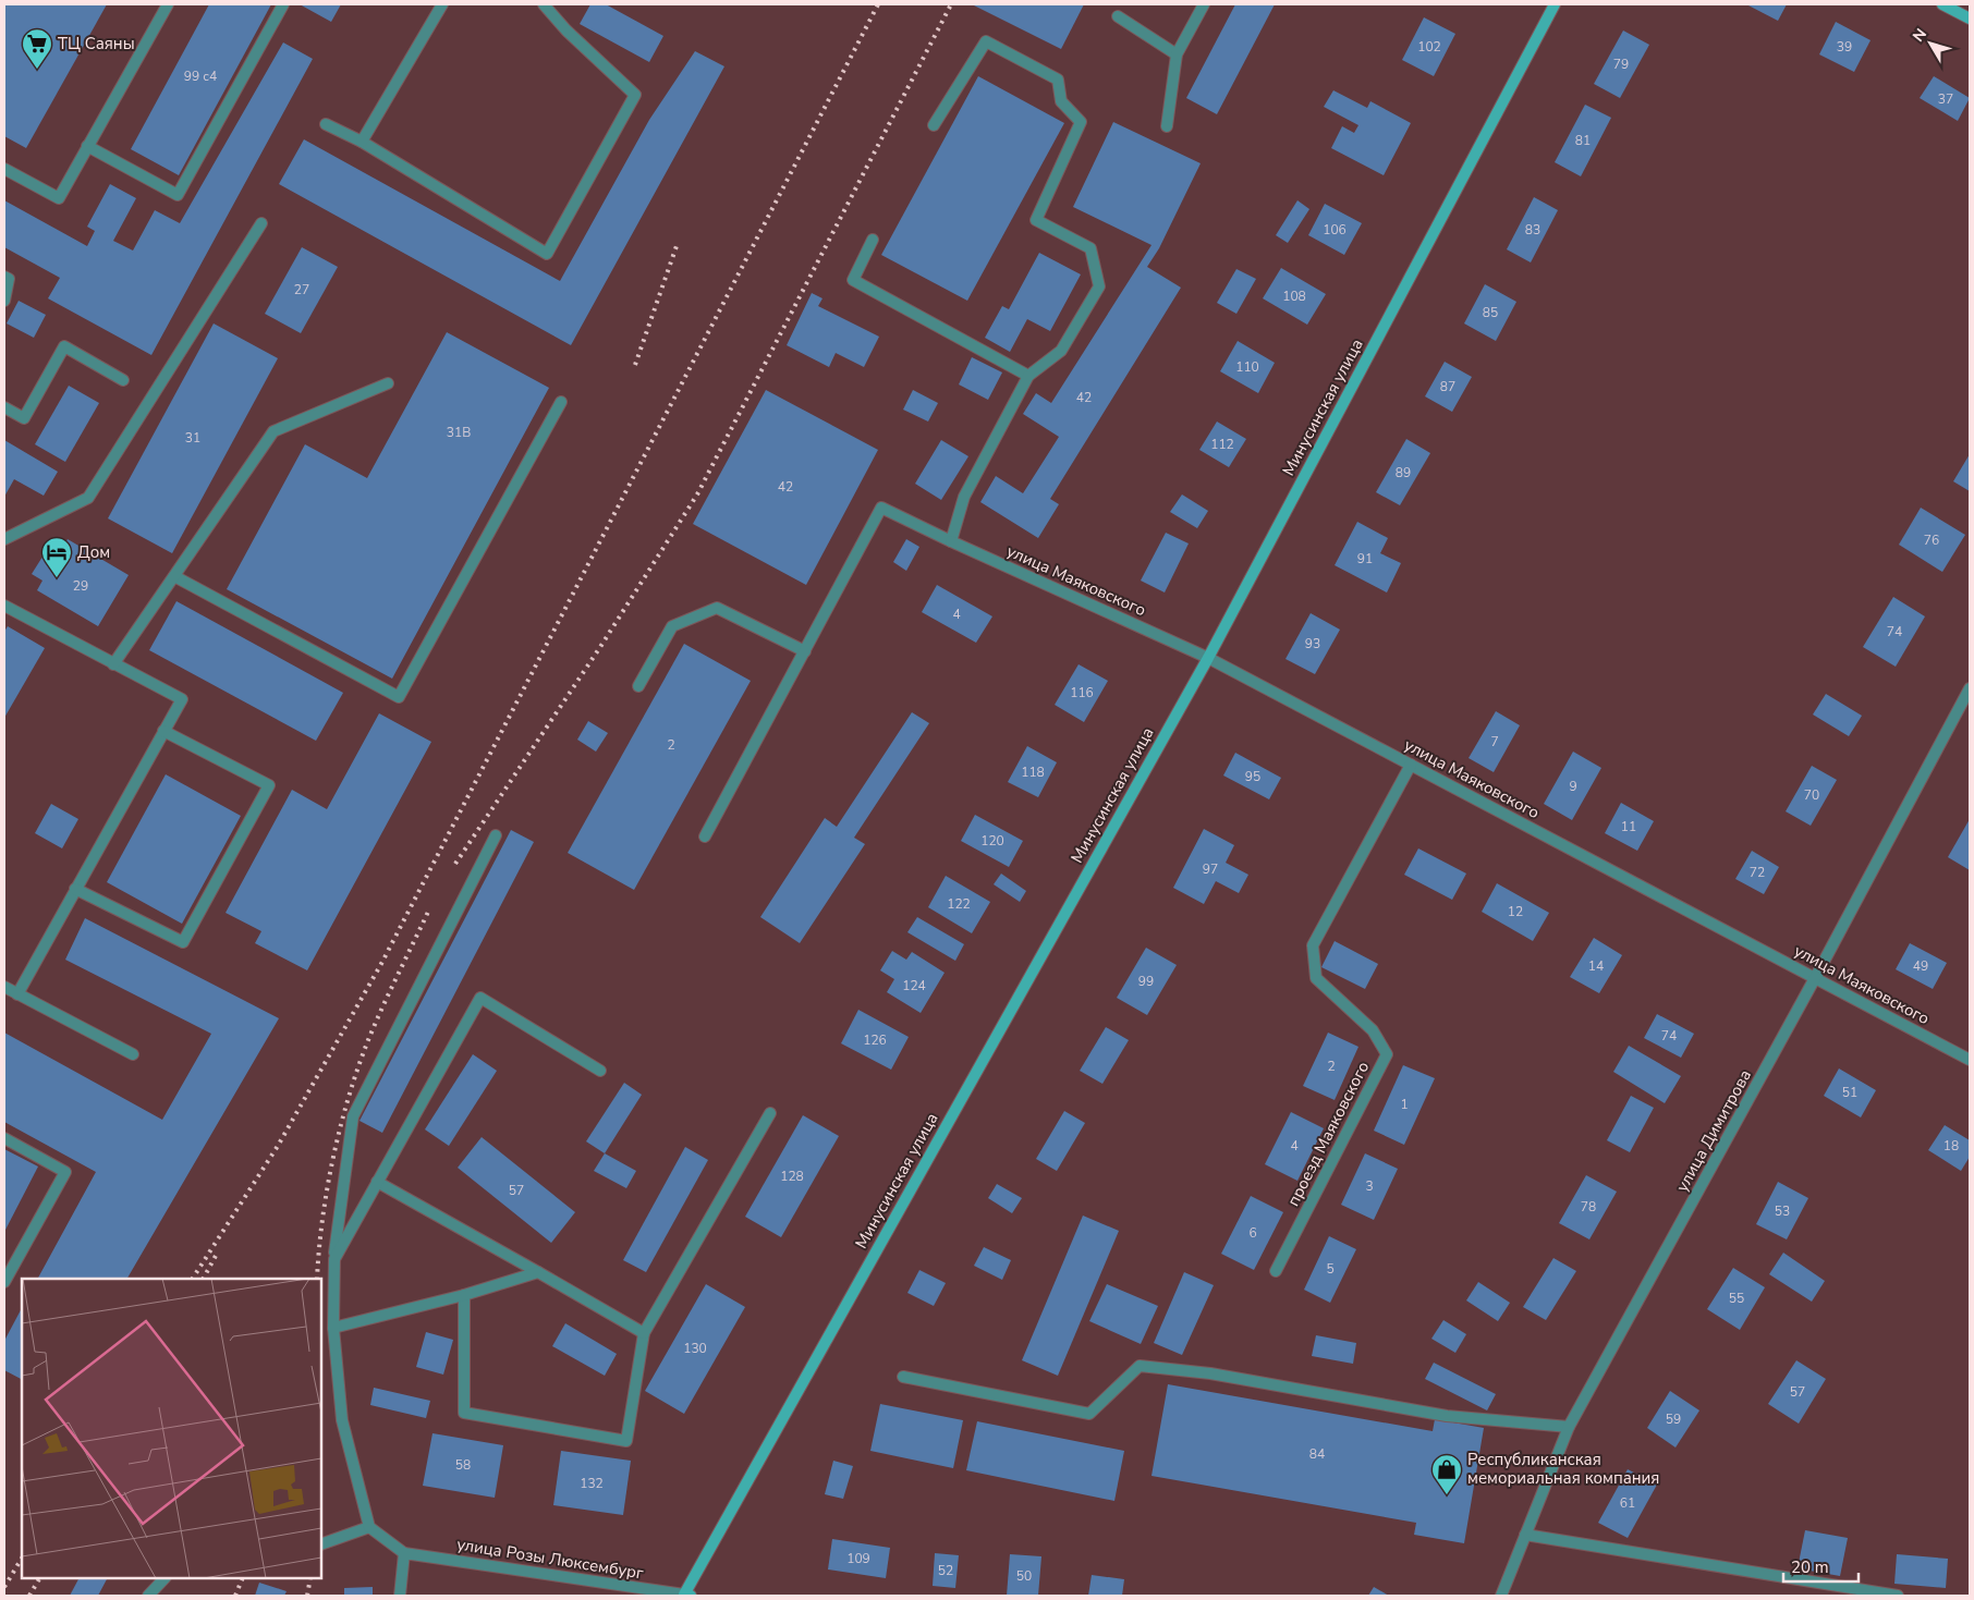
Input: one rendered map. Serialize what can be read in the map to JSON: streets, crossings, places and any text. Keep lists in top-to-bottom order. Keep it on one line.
{"streets":{"street":["Минусинская улица","улица Маяковского","улица Димитрова","проезд Маяковского","улица Розы Люксембург"]},"crossings":[["Минусинская улица","улица Маяковского"],["Минусинская улица","улица Розы Люксембург"],["улица Маяковского","улица Димитрова"],["улица Маяковского","проезд Маяковского"]],"places":{"supermarket":["ТЦ Саяны"],"hotel":["Дом"],"shop":["Республиканская мемориальная компания"]},"house_numbers":["102","39","79","99 с4","37","81","106","83","27","108","85","110","87","42","31В","31","112","89","42","76","91","29","4","74","93","116","7","2","118","95","9","70","11","120","97","72","122","12","14","49","99","124","74","126","2","51","1","4","18","128","3","57","78","53","6","5","55","130","57","59","84","58","132","61","109","52","50"],"scale_bar":"20 m","north":"top left"}
